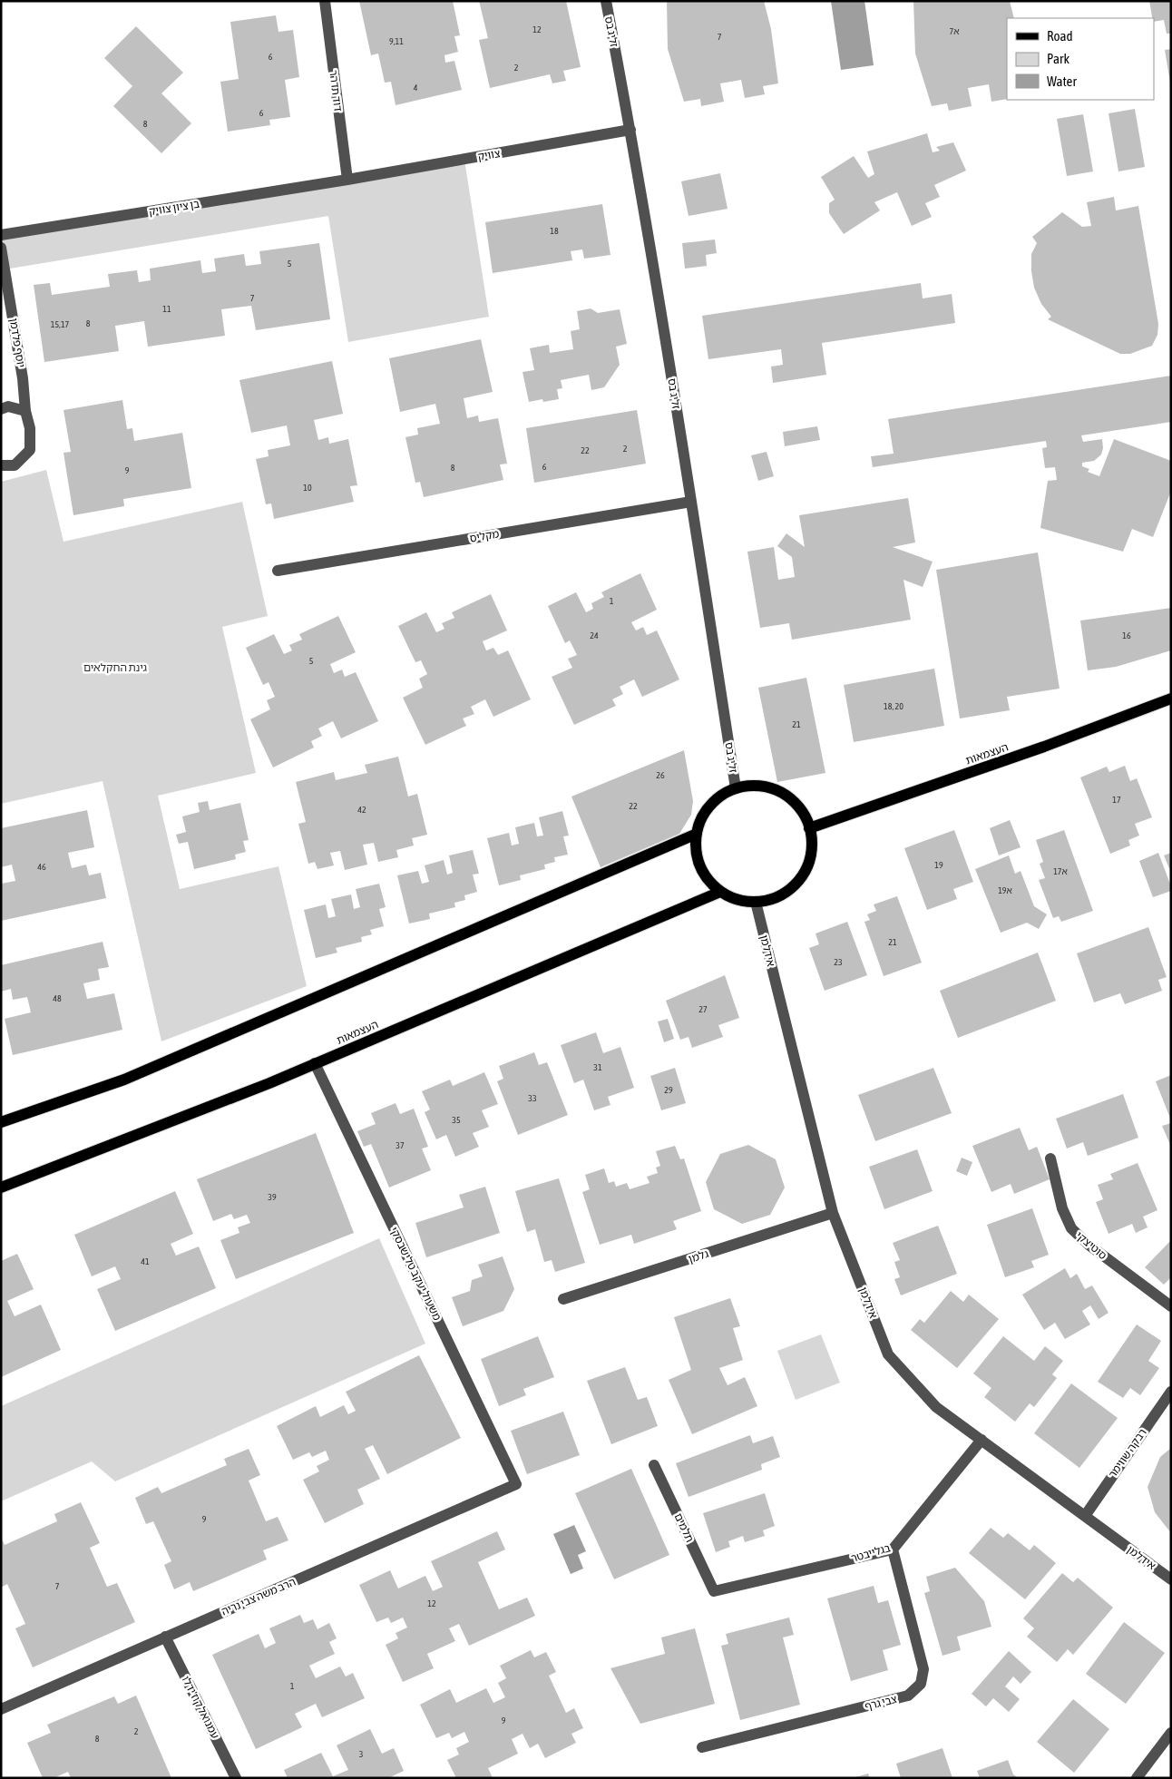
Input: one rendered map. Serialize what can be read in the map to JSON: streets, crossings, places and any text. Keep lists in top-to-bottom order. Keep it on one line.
{"streets":{"main road":["העצמאות"],"street":["זליג בס","דוד תדהר","צוויק","בן ציון צוויק","יוסף פלדמן","מקליס","אידלמן","סוטיצקי","גלמן","משעול יעקב טלישבסקי","רבקה שווימר","תלמים","בגלייבטר","הרב משה צבי נריה","צבי גרף","עמנואל קוז'ידלו"]},"crossings":[["זליג בס","צוויק"],["זליג בס","מקליס"],["זליג בס","העצמאות"],["זליג בס","אידלמן"],["דוד תדהר","צוויק"],["דוד תדהר","בן ציון צוויק"],["צוויק","בן ציון צוויק"],["העצמאות","אידלמן"],["העצמאות","משעול יעקב טלישבסקי"],["אידלמן","גלמן"],["אידלמן","רבקה שווימר"],["אידלמן","בגלייבטר"],["משעול יעקב טלישבסקי","הרב משה צבי נריה"],["תלמים","בגלייבטר"],["בגלייבטר","צבי גרף"],["הרב משה צבי נריה","עמנואל קוז'ידלו"]],"parks":["גינת החקלאים"],"house_numbers":["12","7א","7","9,11","6","2","4","6","8","18","5","7","11","8","15,17","2","22","6","8","9","10","1","24","16","5","18, 20","21","26","17","22","42","19","46","17א","19א","21","23","48","27","31","29","33","35","37","39","41","9","7","12","1","9","2","8","3"],"legend":["Road","Park","Water"]}
